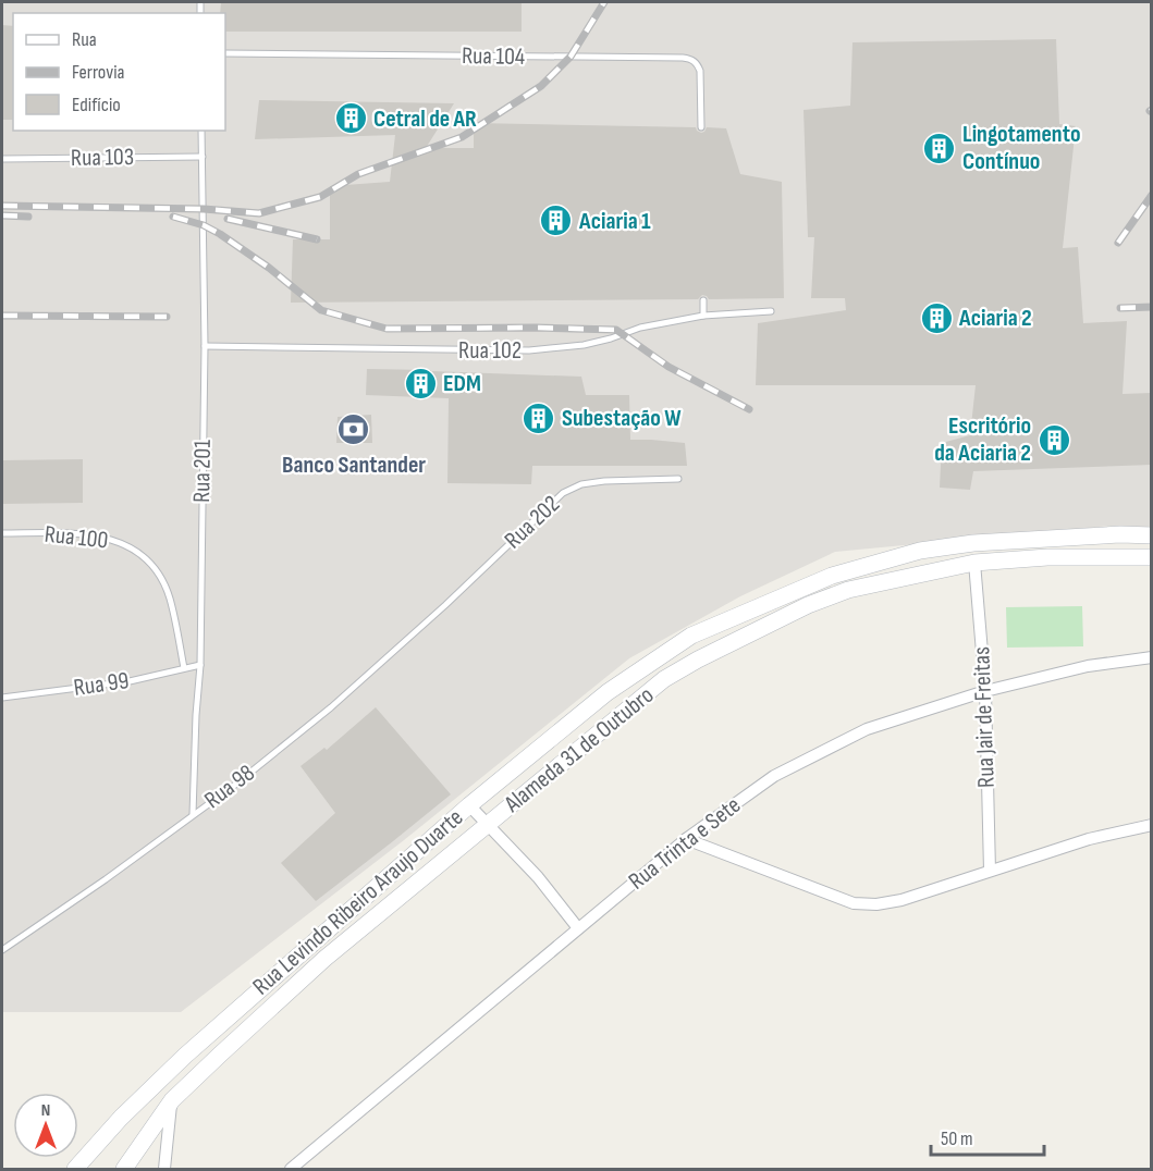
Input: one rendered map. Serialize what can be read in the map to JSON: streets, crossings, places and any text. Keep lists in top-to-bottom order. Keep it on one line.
{"streets":{"main road":["Alameda 31 de Outubro","Rua Levindo Ribeiro Araujo Duarte"],"street":["Rua Jair de Freitas","Rua Trinta e Sete"],"lane":["Rua 104","Rua 103","Rua 102","Rua 201","Rua 202","Rua 100","Rua 99","Rua 98"]},"crossings":[["Rua 103","Rua 201"],["Rua 102","Rua 201"],["Rua 201","Rua 99"],["Rua 201","Rua 98"],["Rua 202","Rua 98"],["Rua 100","Rua 99"],["Rua Jair de Freitas","Alameda 31 de Outubro"],["Rua Jair de Freitas","Rua Trinta e Sete"]],"places":{"building":["Cetral de AR","Lingotamento Contínuo","Aciaria 1","Aciaria 2","EDM","Subestação W","Escritório da Aciaria 2"],"bank":["Banco Santander"]},"legend":["Rua","Ferrovia","Edifício"],"scale_bar":"50 m","north":"top"}
